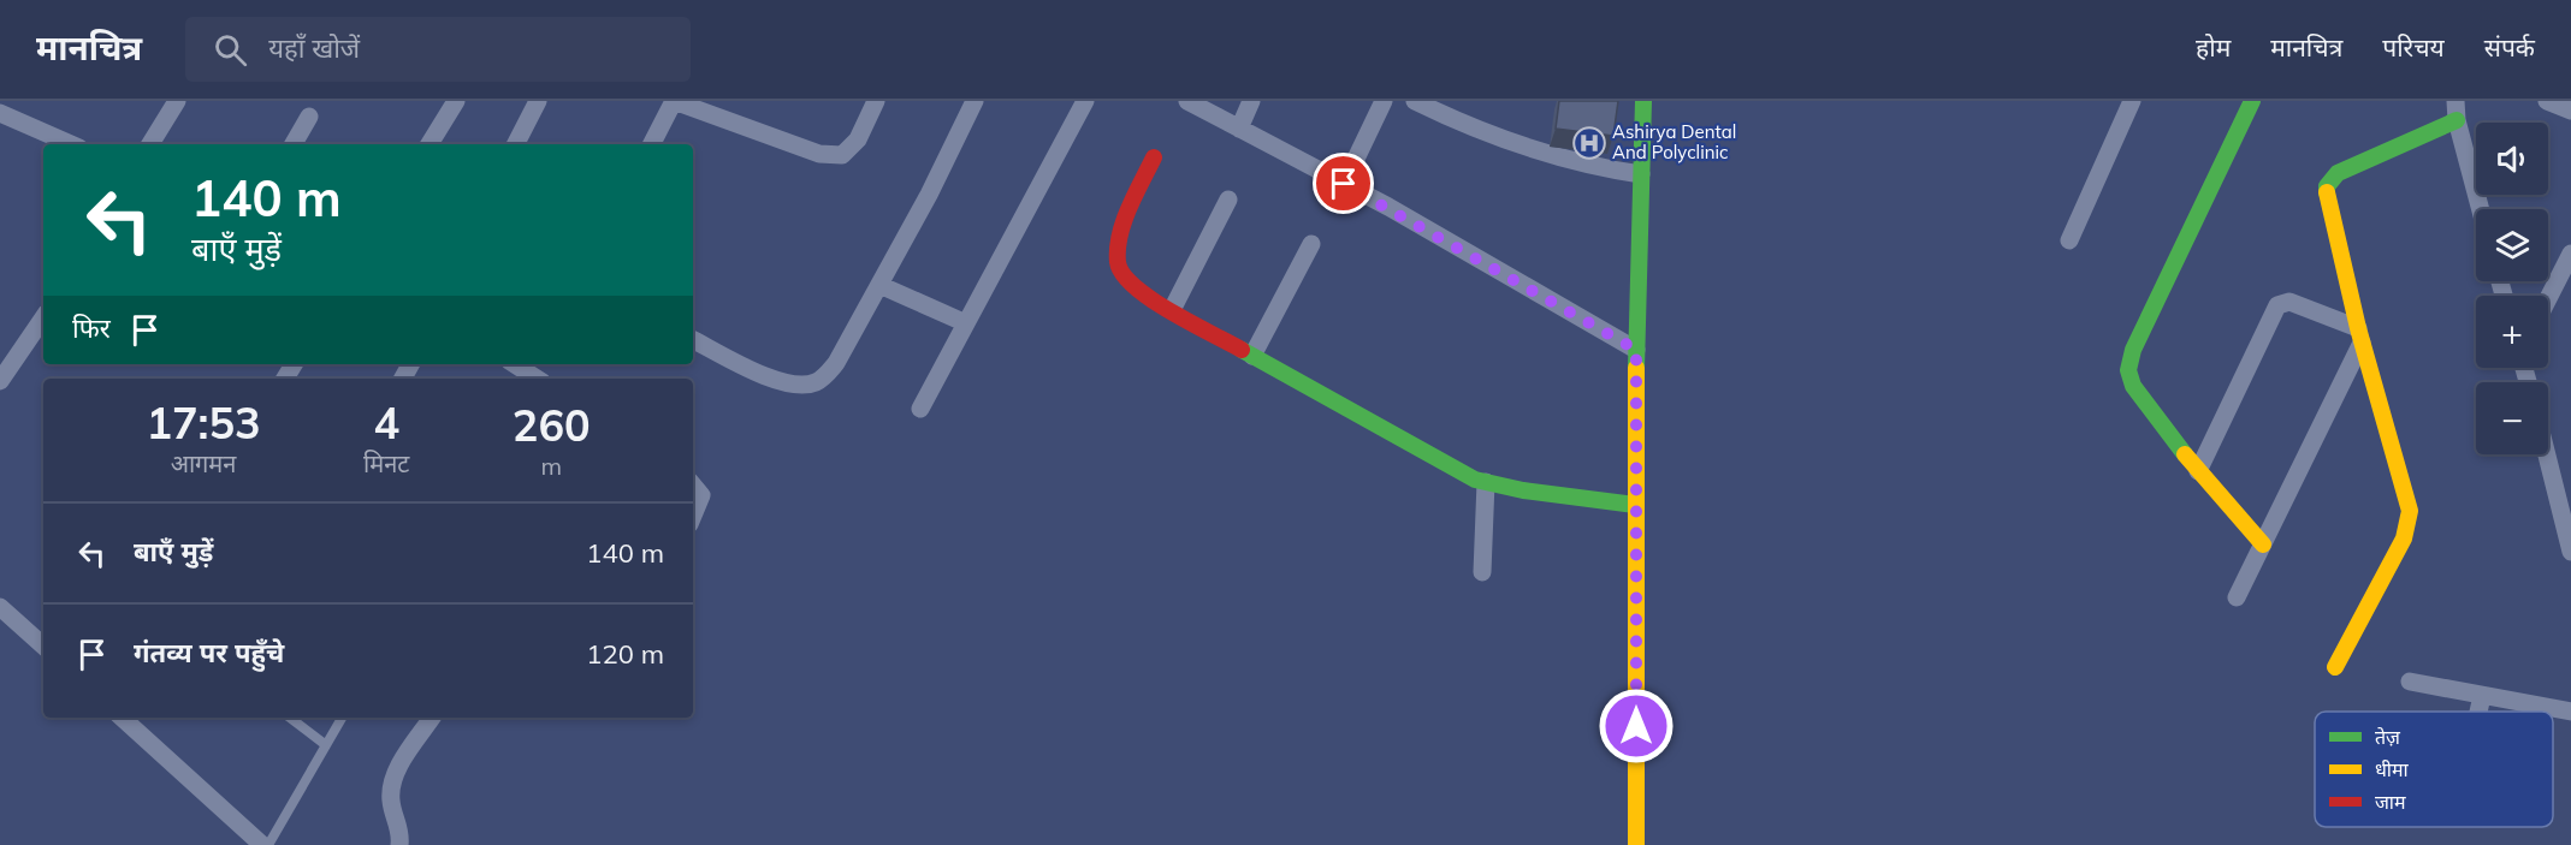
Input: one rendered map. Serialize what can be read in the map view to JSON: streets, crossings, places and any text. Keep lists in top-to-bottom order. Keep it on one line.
{"places":{"hospital":["Ashirya Dental And Polyclinic"]},"legend":["तेज़","धीमा","जाम"],"page":{"header":"मानचित्र","search":"यहाँ खोजें","nav":["होम","मानचित्र","परिचय","संपर्क"],"map_buttons":["+","−"],"turn":["140 m","बाएँ मुड़ें"],"then":"फिर","eta":["17:53","आगमन","4","मिनट","260","m"],"list":[{"name":"बाएँ मुड़ें","value":"140 m"},{"name":"गंतव्य पर पहुँचे","value":"120 m"}]}}
